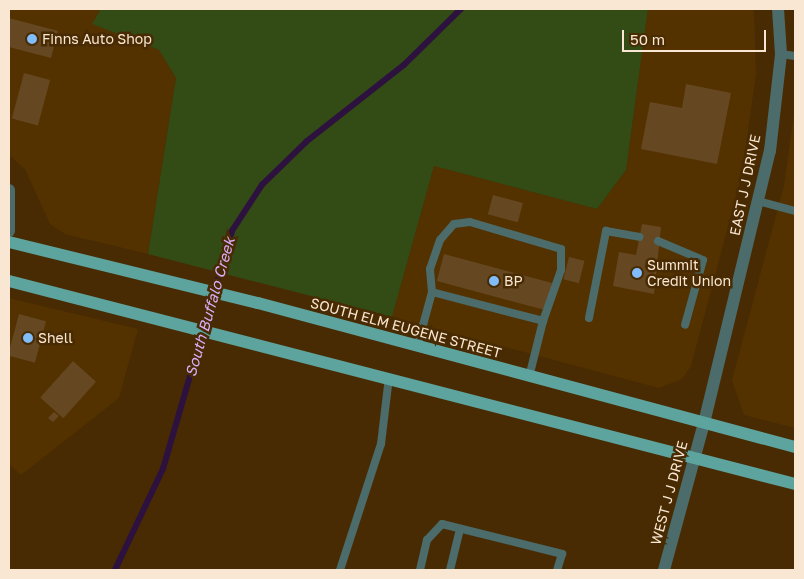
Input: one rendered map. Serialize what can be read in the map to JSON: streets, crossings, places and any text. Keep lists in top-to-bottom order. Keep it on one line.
{"streets":{"main road":["SOUTH ELM EUGENE STREET"],"street":["EAST J J DRIVE","WEST J J DRIVE"]},"crossings":[["EAST J J DRIVE","SOUTH ELM EUGENE STREET"],["EAST J J DRIVE","WEST J J DRIVE"],["SOUTH ELM EUGENE STREET","WEST J J DRIVE"]],"water":["South Buffalo Creek"],"places":["Finns Auto Shop","Summit Credit Union","BP","Shell"],"scale_bar":"50 m"}
